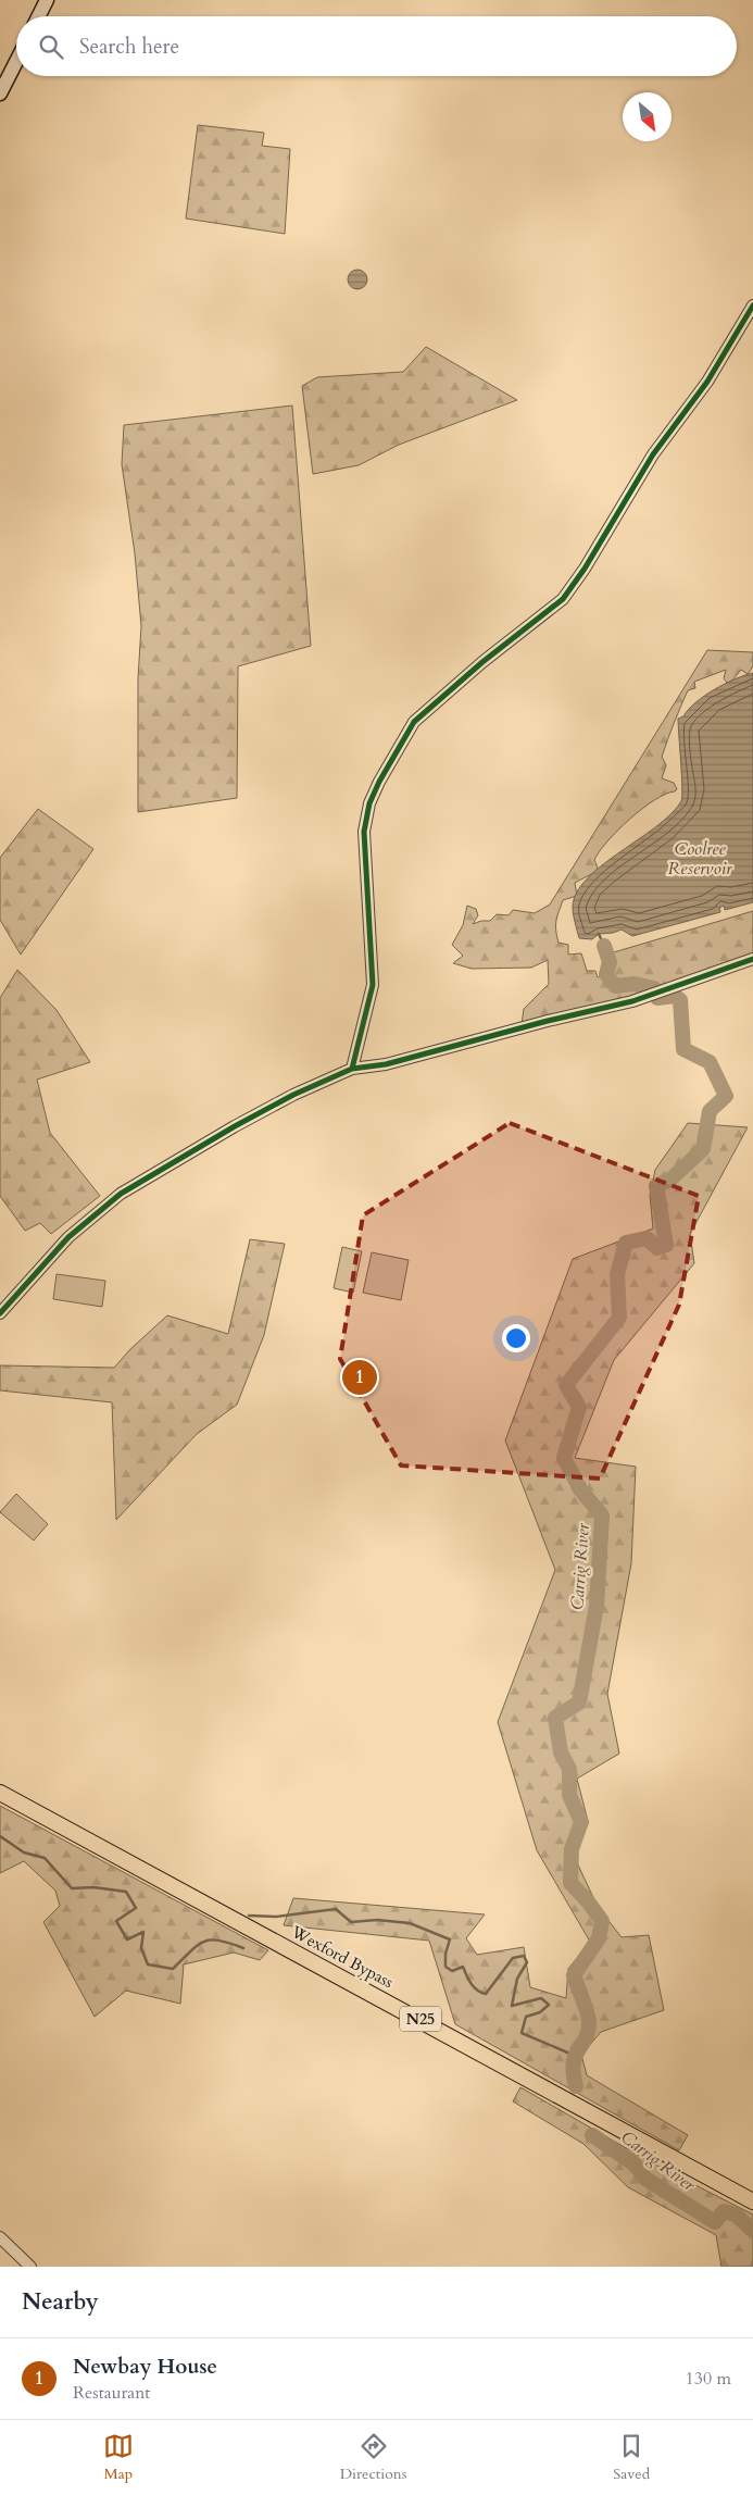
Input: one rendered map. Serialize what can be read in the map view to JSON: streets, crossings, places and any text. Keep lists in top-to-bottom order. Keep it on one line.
{"streets":{"highway":["Wexford Bypass","N25"]},"water":["Coolree Reservoir","Carrig River"],"north":"bottom right","page":{"search":"Search here","pins":"1","heading":"Nearby","list":[{"mark":"1","name":"Newbay House","note":"Restaurant","value":"130 m"}],"nav":["Map","Directions","Saved"]}}
